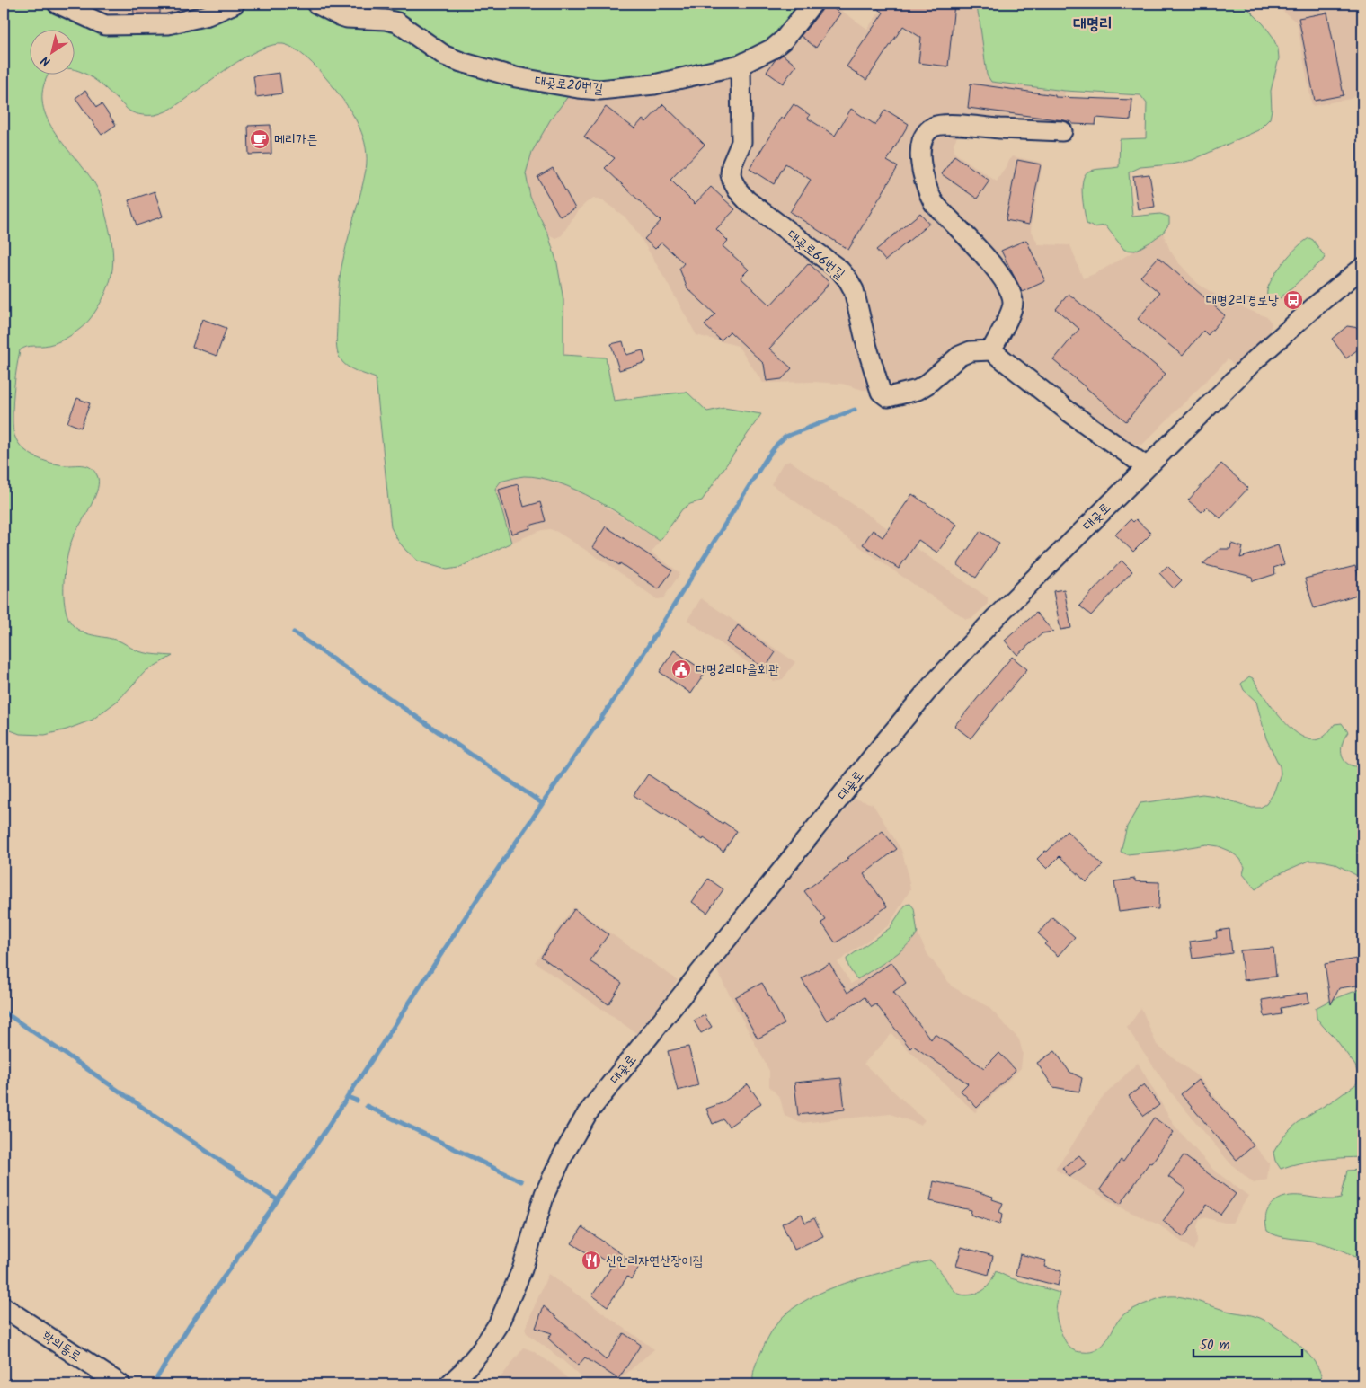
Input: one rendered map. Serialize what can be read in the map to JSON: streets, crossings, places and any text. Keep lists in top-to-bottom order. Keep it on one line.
{"streets":{"street":["대곶로20번길","대곶로66번길","대곶로","학의동로"]},"crossings":[["대곶로20번길","대곶로66번길"]],"districts":["대명리"],"places":{"cafe":["메리가든"],"bus stop":["대명2리경로당"],"public building":["대명2리마을회관"],"restaurant":["신안리자연산장어집"]},"scale_bar":"50 m","north":"bottom left"}
